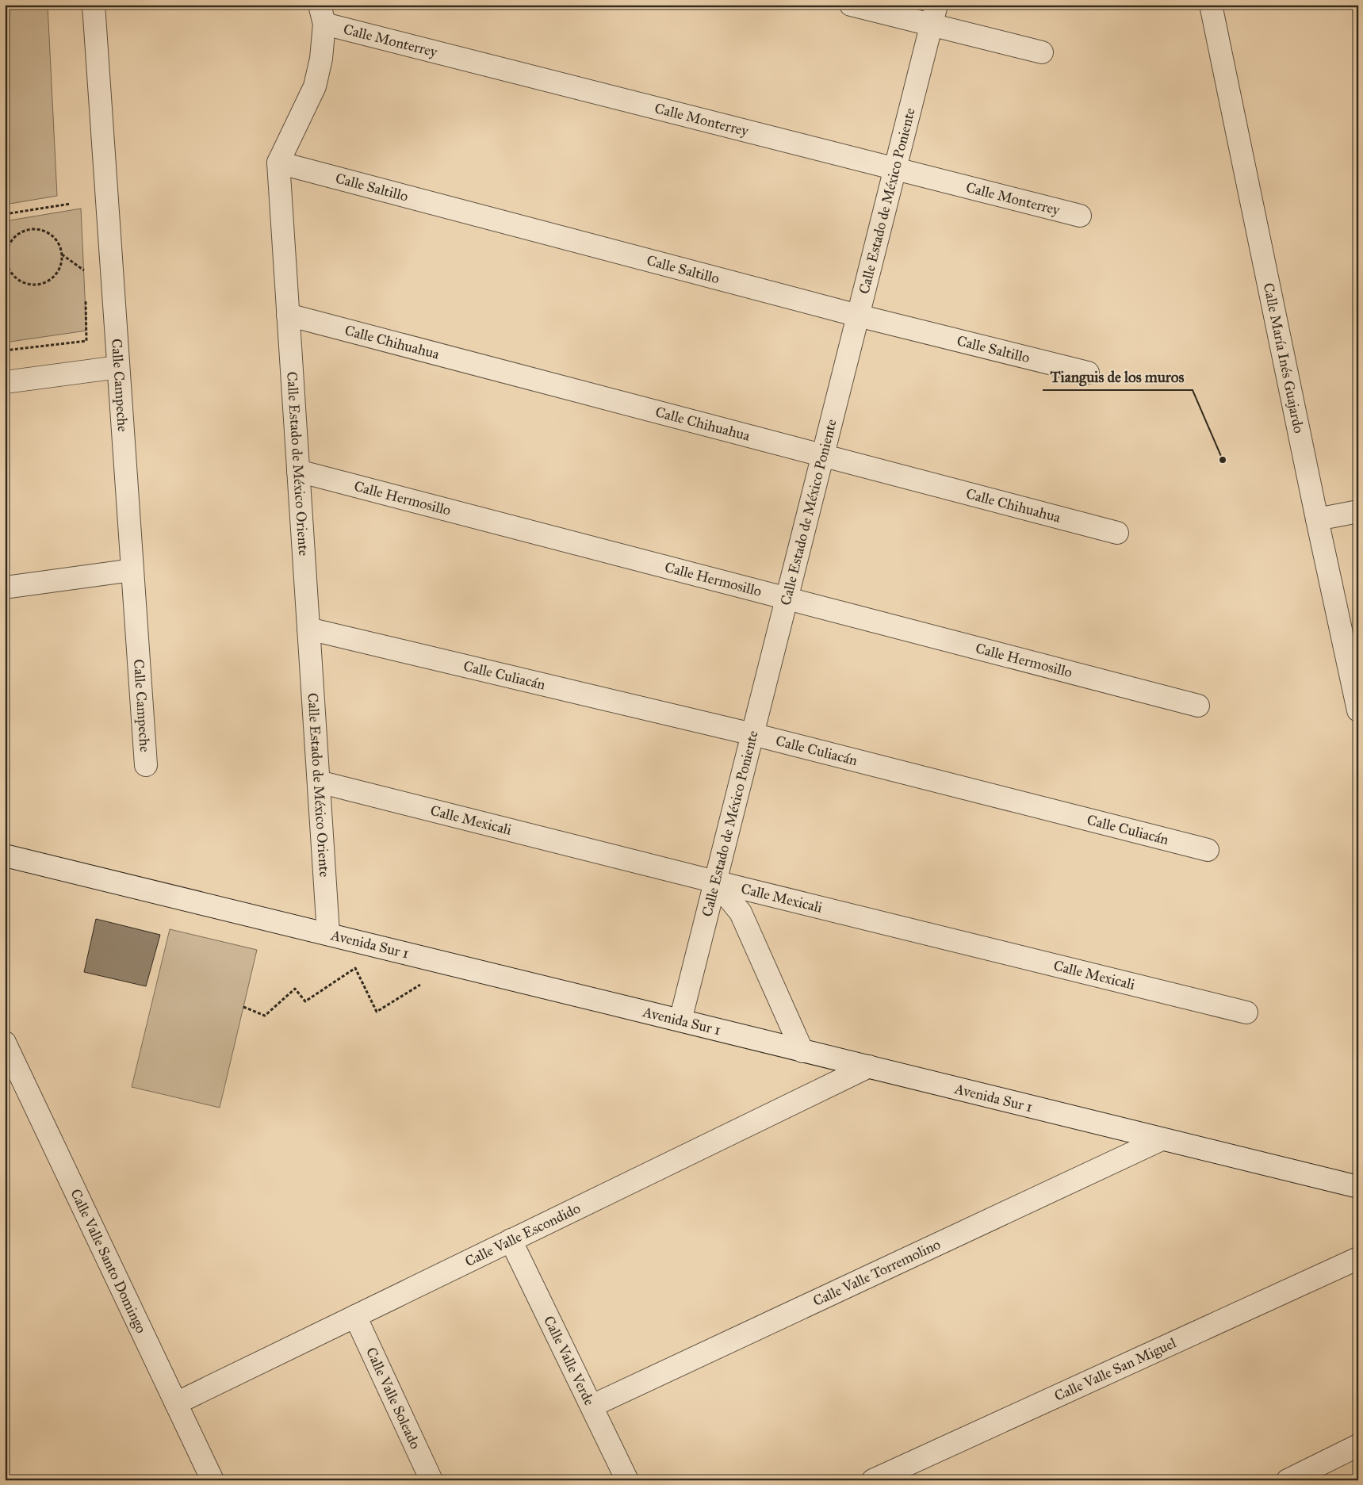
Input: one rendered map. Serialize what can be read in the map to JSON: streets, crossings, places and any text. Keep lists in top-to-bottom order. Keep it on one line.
{"streets":{"street":["Calle Monterrey","Calle Saltillo","Calle Estado de México Poniente","Calle Chihuahua","Calle María Inés Guajardo","Calle Campeche","Calle Estado de México Oriente","Calle Hermosillo","Calle Culiacán","Calle Mexicali","Avenida Sur 1","Calle Valle Escondido","Calle Valle Santo Domingo","Calle Valle Torremolino","Calle Valle Verde","Calle Valle San Miguel","Calle Valle Soleado"]},"crossings":[["Calle Monterrey","Calle Estado de México Poniente"],["Calle Monterrey","Calle Estado de México Oriente"],["Calle Saltillo","Calle Estado de México Poniente"],["Calle Saltillo","Calle Estado de México Oriente"],["Calle Estado de México Poniente","Calle Chihuahua"],["Calle Estado de México Poniente","Calle Hermosillo"],["Calle Estado de México Poniente","Calle Culiacán"],["Calle Estado de México Poniente","Calle Mexicali"],["Calle Estado de México Poniente","Avenida Sur 1"],["Calle Chihuahua","Calle Estado de México Oriente"],["Calle Estado de México Oriente","Calle Hermosillo"],["Calle Estado de México Oriente","Calle Culiacán"],["Calle Estado de México Oriente","Calle Mexicali"],["Calle Estado de México Oriente","Avenida Sur 1"],["Avenida Sur 1","Calle Valle Escondido"],["Avenida Sur 1","Calle Valle Torremolino"],["Calle Valle Escondido","Calle Valle Santo Domingo"],["Calle Valle Escondido","Calle Valle Verde"],["Calle Valle Escondido","Calle Valle Soleado"],["Calle Valle Torremolino","Calle Valle Verde"]],"places":["Tianguis de los muros"]}
